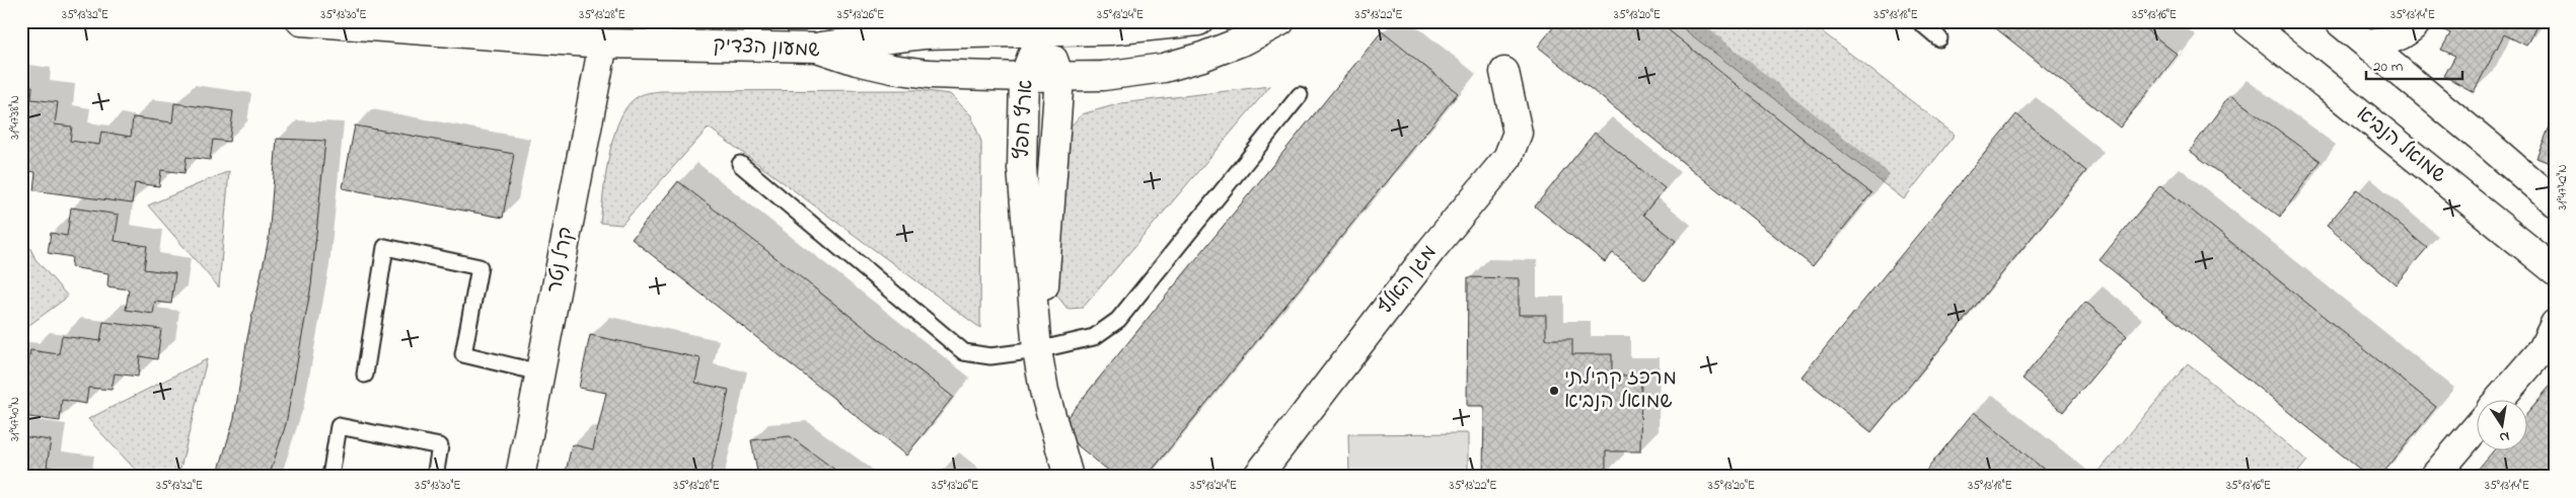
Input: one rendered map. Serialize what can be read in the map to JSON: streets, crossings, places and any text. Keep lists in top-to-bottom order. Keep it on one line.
{"streets":{"street":["שמעון הצדיק","ארץ חפץ","שמואל הנביא","קרל נטר","מגן האלף"]},"crossings":[["שמעון הצדיק","ארץ חפץ"],["שמעון הצדיק","קרל נטר"]],"places":["מרכז קהילתי שמואל הנביא"],"scale_bar":"20 m","north":"bottom","coordinates":["35°13'32\"E","35°13'30\"E","35°13'28\"E","35°13'26\"E","35°13'24\"E","35°13'22\"E","35°13'20\"E","35°13'18\"E","35°13'16\"E","35°13'14\"E","31°47'38\"N","31°47'42\"N","31°47'40\"N"]}
